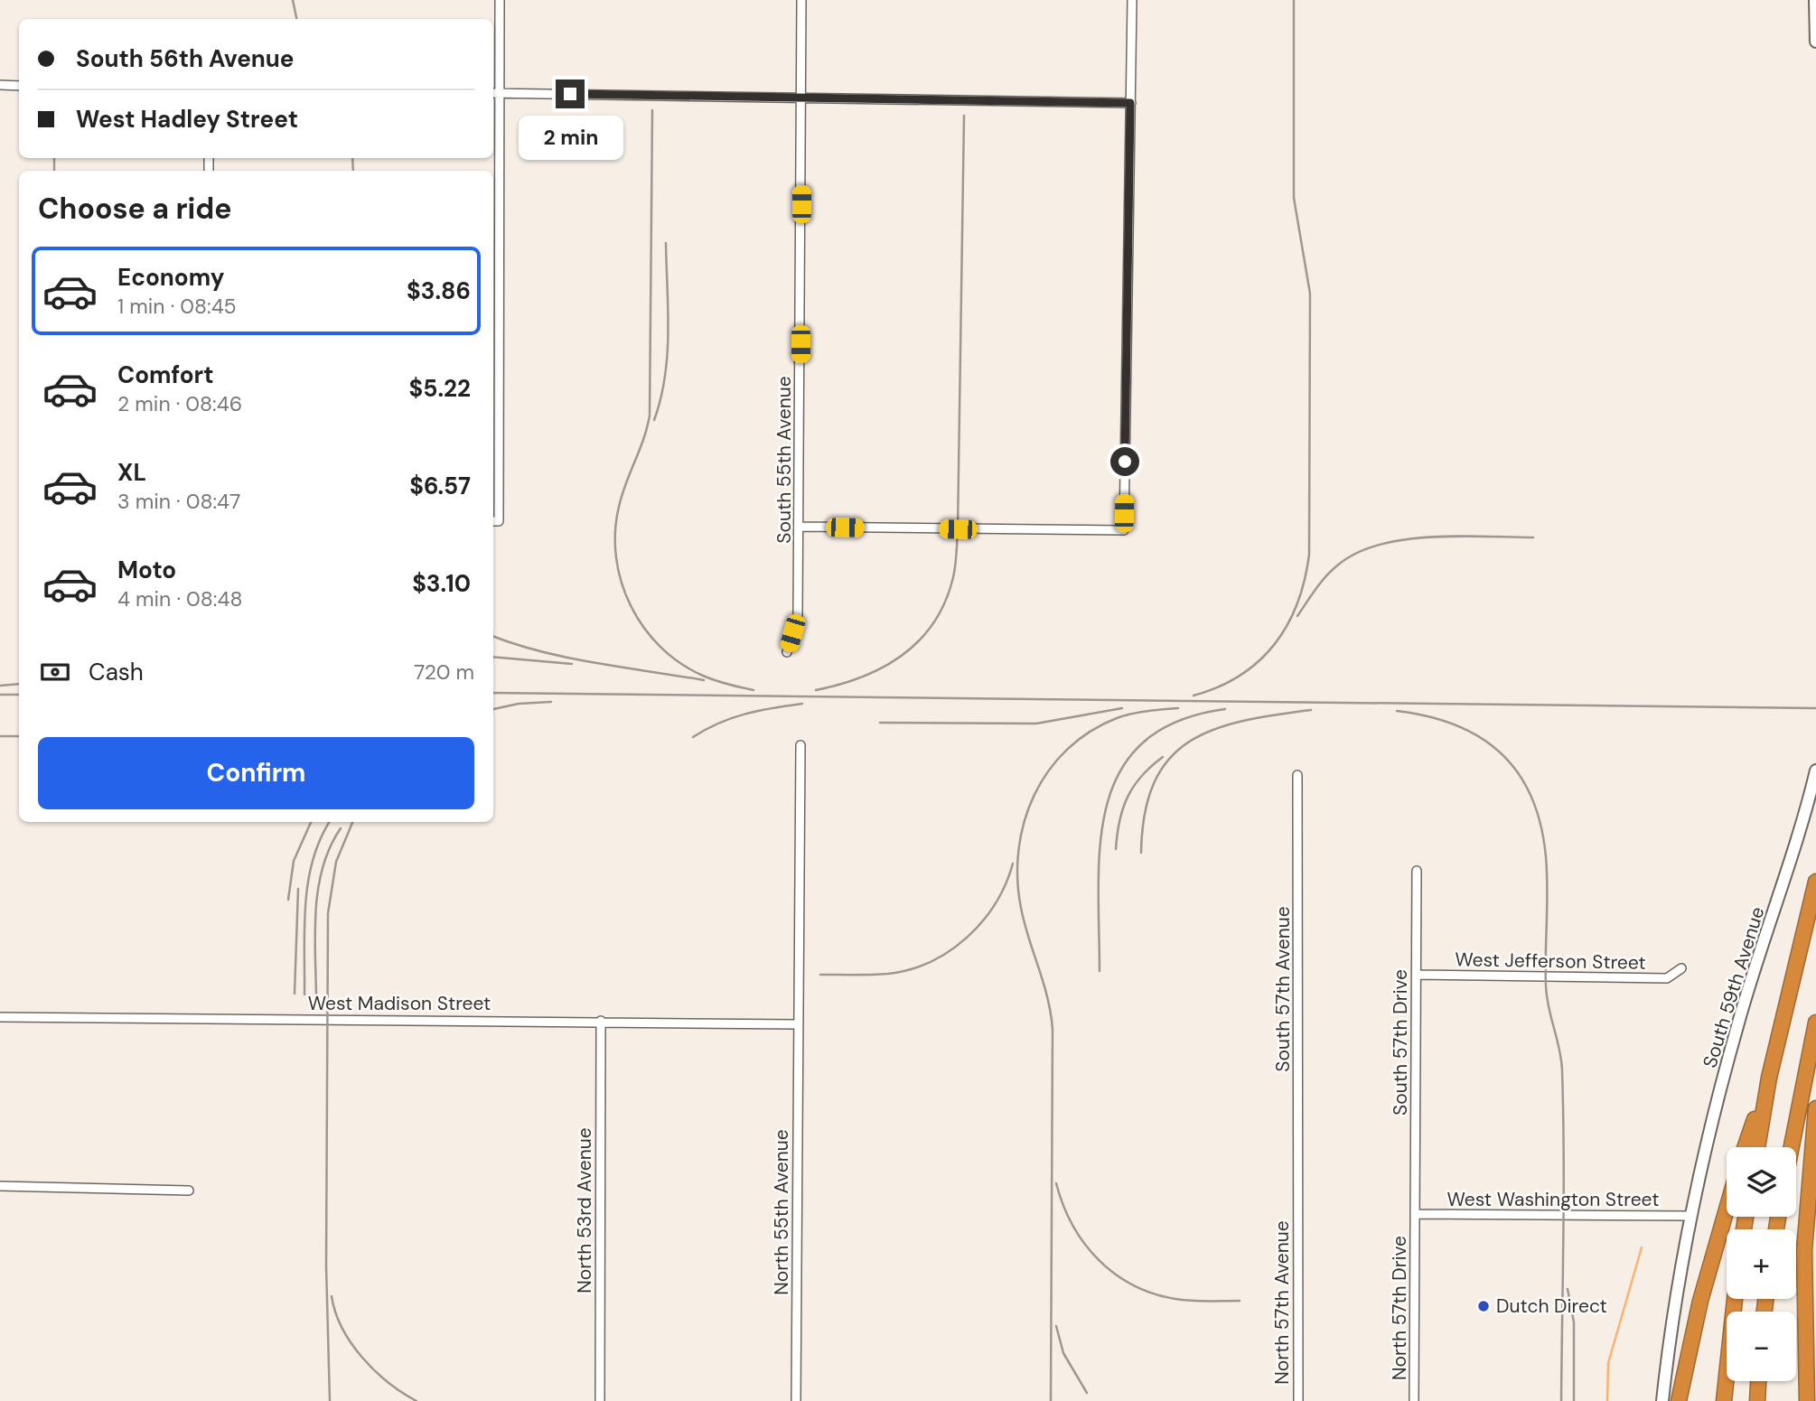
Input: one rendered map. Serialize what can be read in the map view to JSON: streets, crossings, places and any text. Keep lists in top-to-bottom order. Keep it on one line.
{"streets":{"main road":["South 59th Avenue"],"street":["South 55th Avenue","West Jefferson Street","South 57th Avenue","West Madison Street","South 57th Drive","West Washington Street","North 53rd Avenue","North 55th Avenue","North 57th Avenue","North 57th Drive"]},"crossings":[["West Jefferson Street","South 57th Drive"],["South 59th Avenue","West Washington Street"],["South 57th Avenue","North 57th Avenue"],["West Madison Street","North 53rd Avenue"],["West Madison Street","North 55th Avenue"],["South 57th Drive","West Washington Street"],["South 57th Drive","North 57th Drive"],["West Washington Street","North 57th Drive"]],"places":["Dutch Direct"],"page":{"banner":["South 56th Avenue","West Hadley Street"],"bubble":"2 min","heading":"Choose a ride","list":[{"name":"Economy","note":"1 min · 08:45","value":"$3.86"},{"name":"Comfort","note":"2 min · 08:46","value":"$5.22"},{"name":"XL","note":"3 min · 08:47","value":"$6.57"},{"name":"Moto","note":"4 min · 08:48","value":"$3.10"}],"pay":["Cash","720 m"],"buttons":"Confirm","map_buttons":["+","−"]}}
